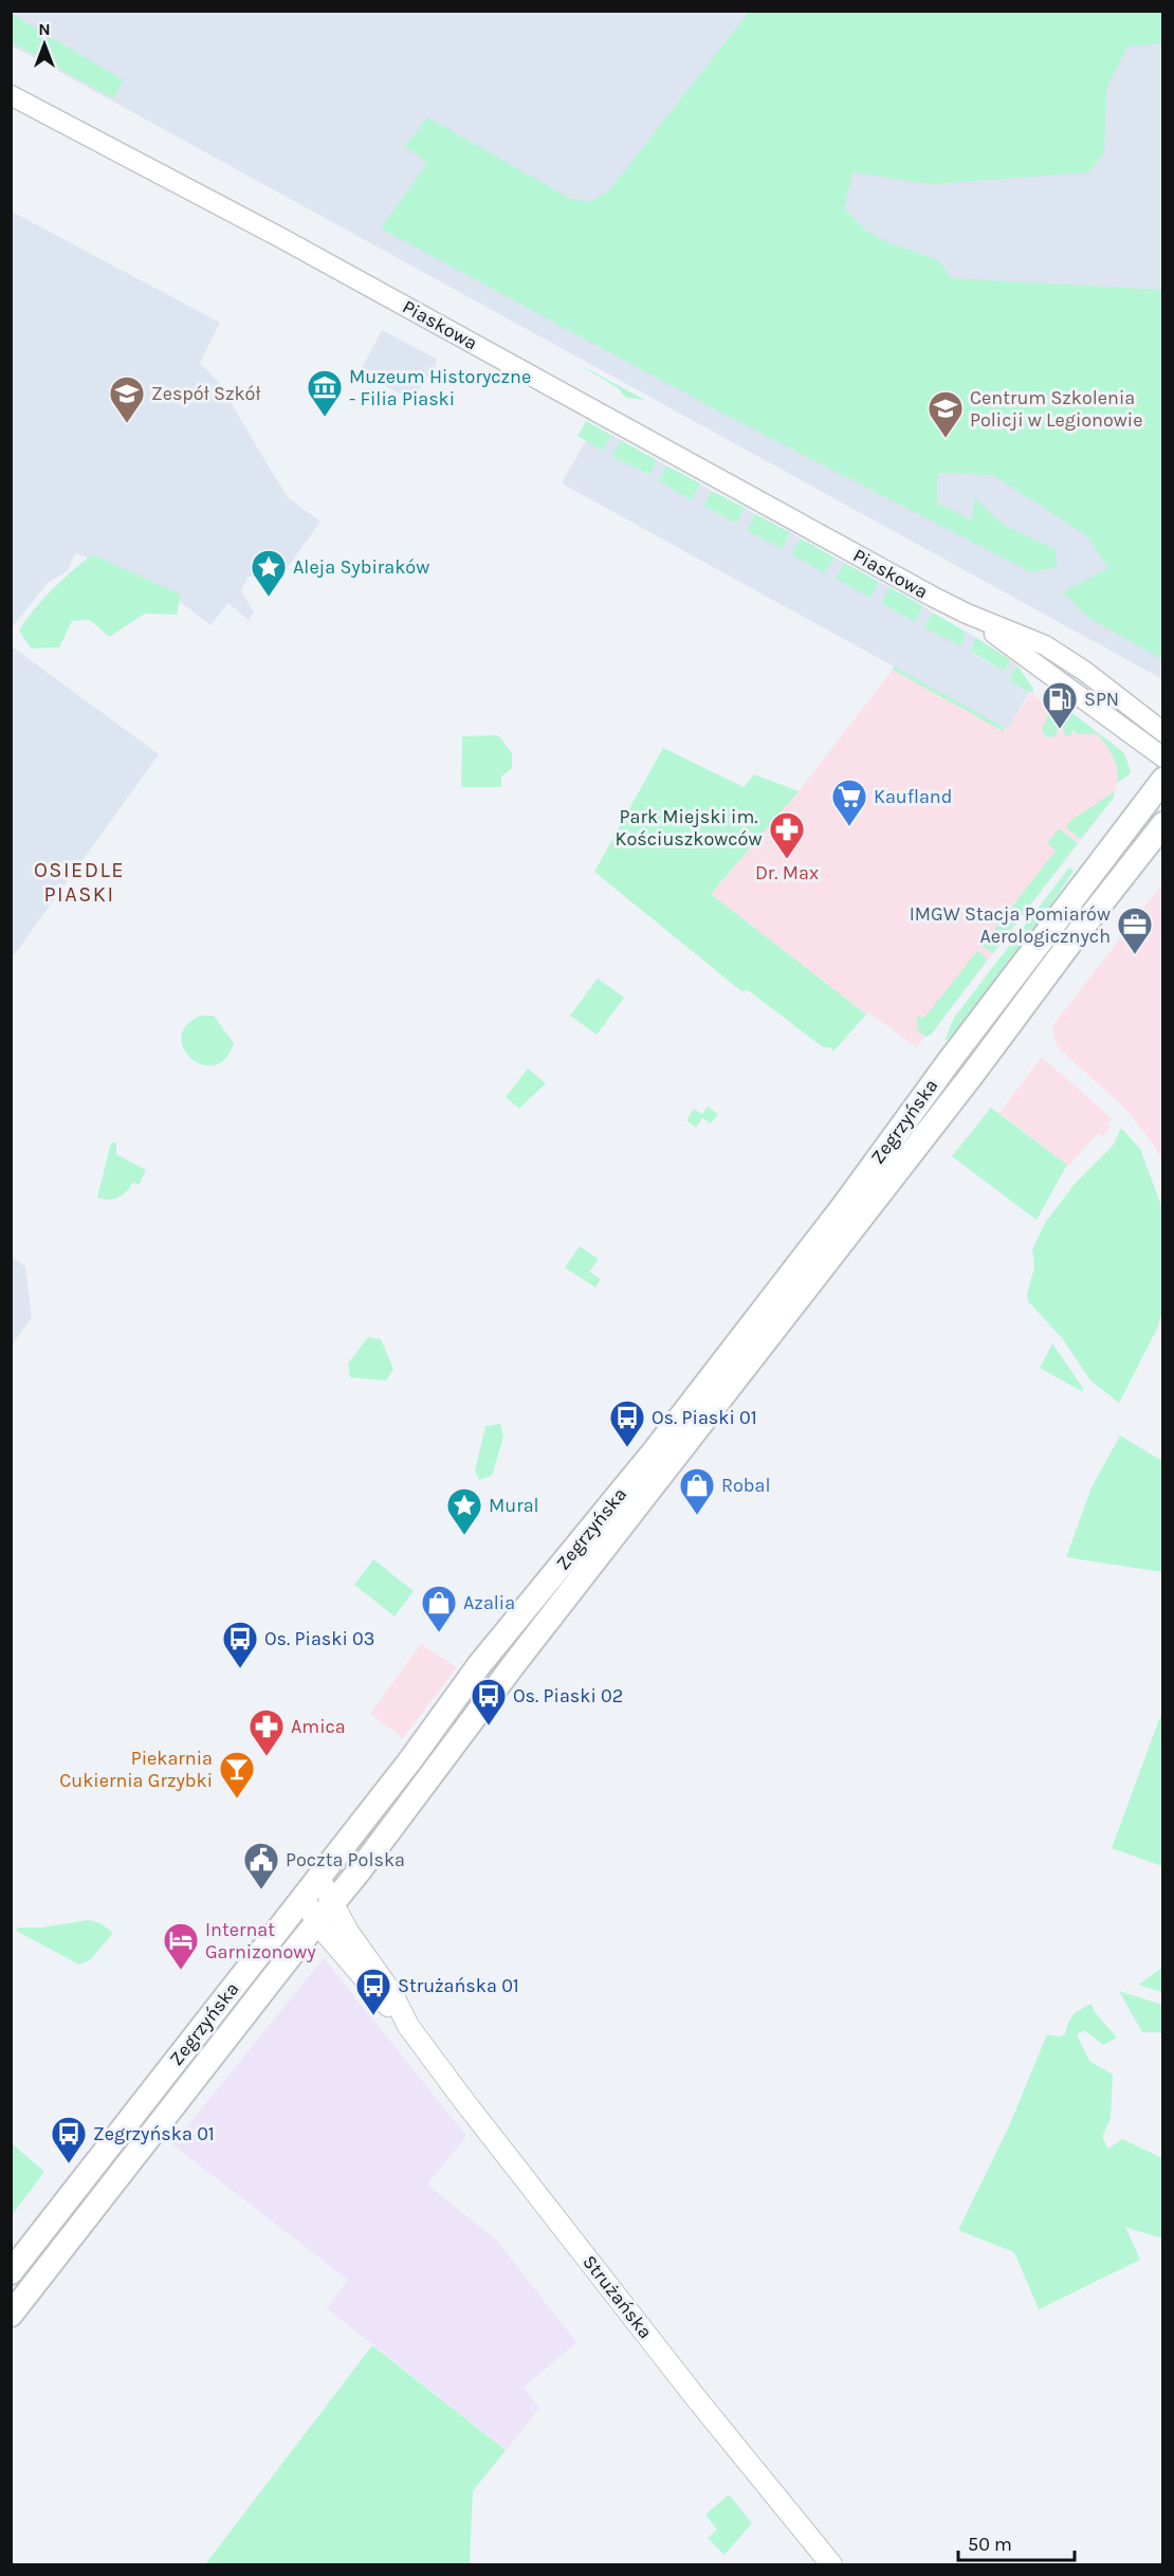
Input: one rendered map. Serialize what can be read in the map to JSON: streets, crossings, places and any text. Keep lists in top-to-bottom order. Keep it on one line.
{"streets":{"main road":["Zegrzyńska","Strużańska"],"street":["Piaskowa"]},"crossings":[["Zegrzyńska","Strużańska"]],"districts":["OSIEDLE PIASKI"],"parks":["Park Miejski im. Kościuszkowców"],"places":{"museum":["Muzeum Historyczne - Filia Piaski"],"school or university":["Zespół Szkół","Centrum Szkolenia Policji w Legionowie"],"place":["Aleja Sybiraków","Mural"],"fuel station":["SPN"],"supermarket":["Kaufland"],"pharmacy":["Dr. Max","Amica"],"office":["IMGW Stacja Pomiarów Aerologicznych"],"bus stop":["Os. Piaski 01","Os. Piaski 03","Os. Piaski 02","Strużańska 01","Zegrzyńska 01"],"shop":["Robal","Azalia"],"bar":["Piekarnia Cukiernia Grzybki"],"public building":["Poczta Polska"],"hotel":["Internat Garnizonowy"]},"scale_bar":"50 m","north":"top"}
